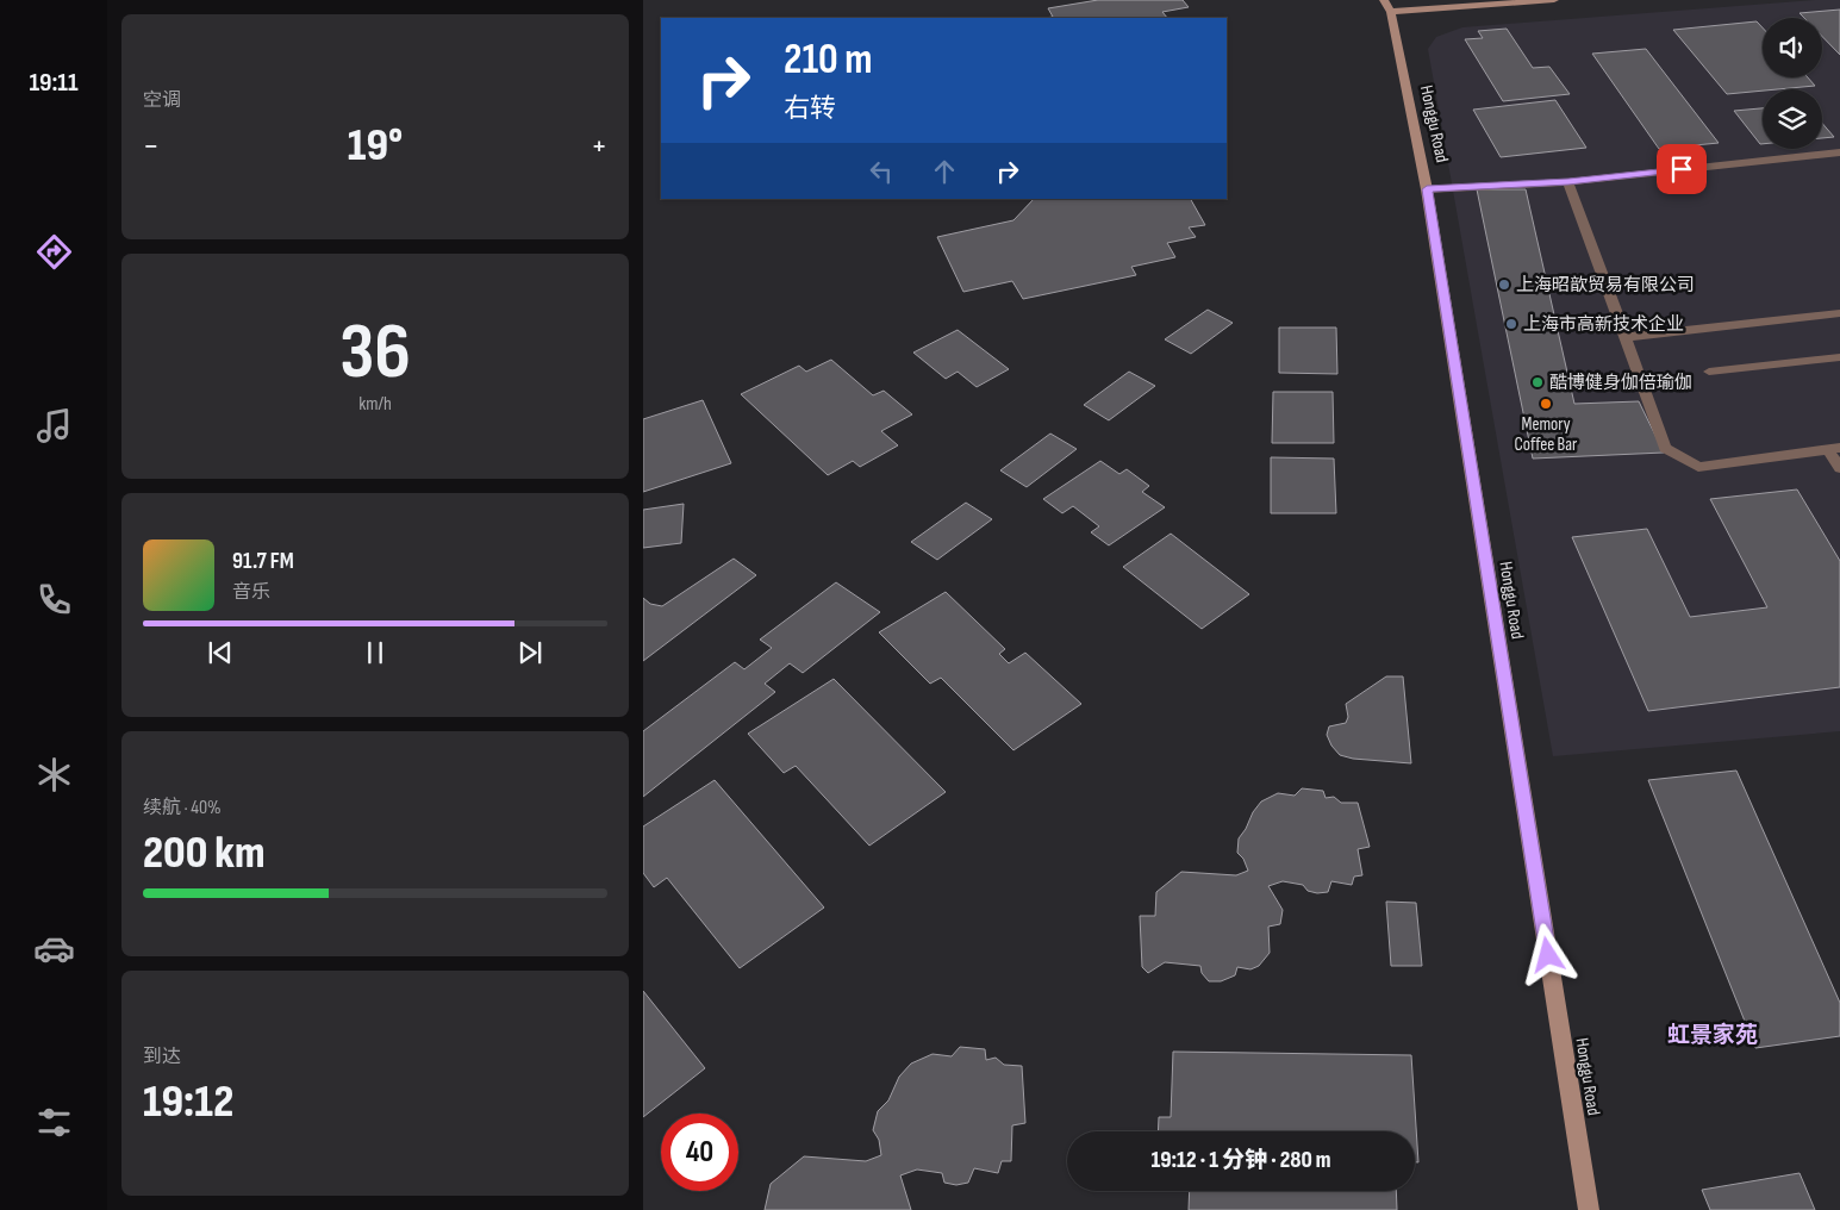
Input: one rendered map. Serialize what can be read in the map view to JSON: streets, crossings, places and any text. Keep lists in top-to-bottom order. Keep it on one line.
{"streets":{"street":["Honggu Road"]},"districts":["虹景家苑"],"places":["上海昭歆贸易有限公司","上海市高新技术企业","酷博健身伽倍瑜伽","Memory Coffee Bar"],"page":{"tabs":"19:11","tile":["空调",["36","km/h"],["续航 · 40%","200 km"],["到达","19:12"]],"turn":["210 m","右转"],"heat":["−","19°","+"],"song":["91.7 FM","音乐"],"limit":"40","trip":"19:12 · 1 分钟 · 280 m"}}
